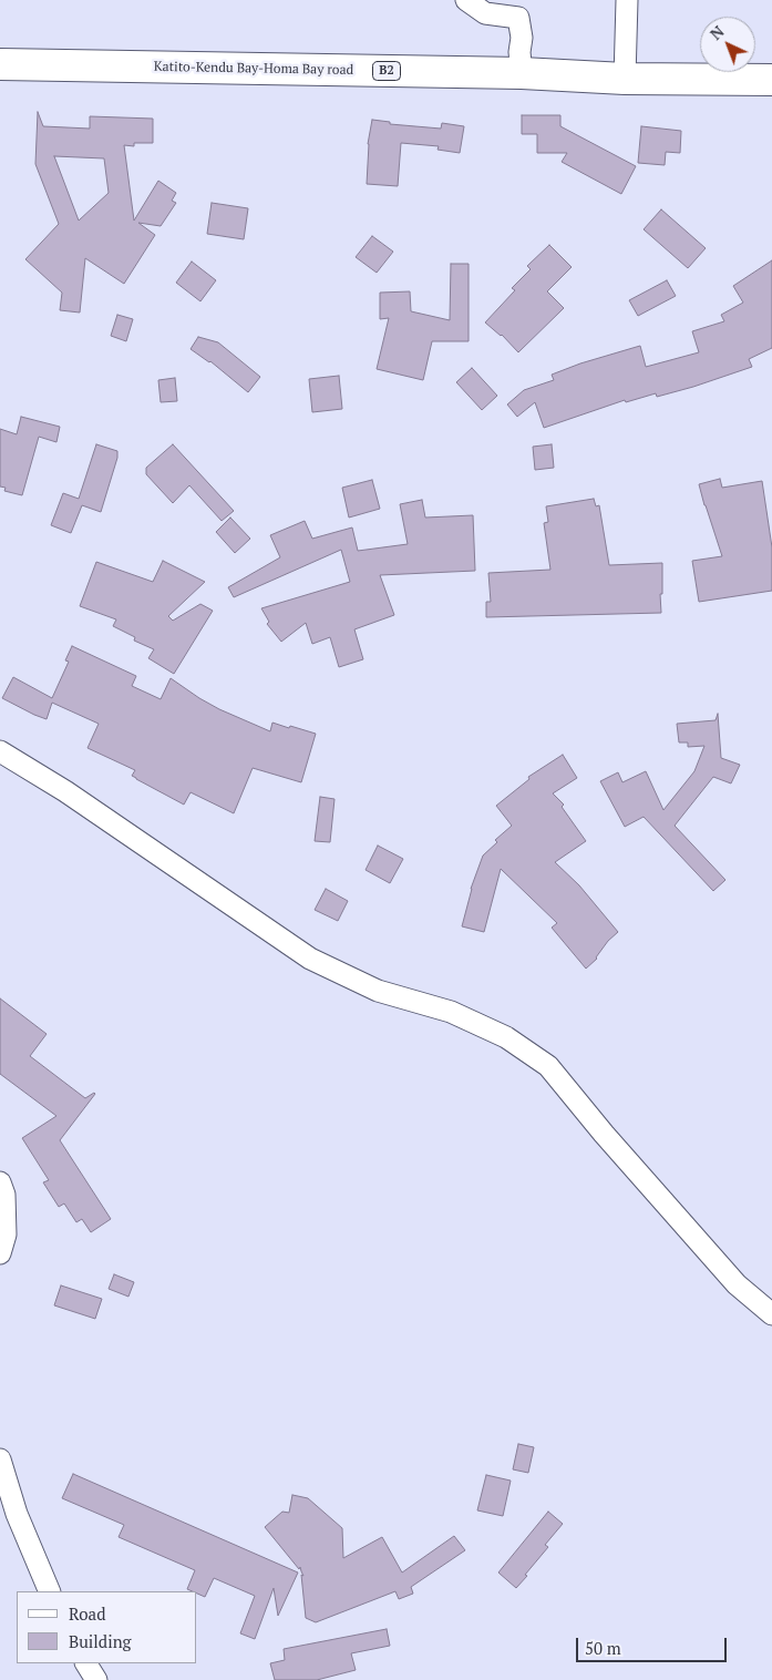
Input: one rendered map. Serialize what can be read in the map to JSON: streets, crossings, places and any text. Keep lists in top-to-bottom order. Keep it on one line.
{"streets":{"highway":["Katito-Kendu Bay-Homa Bay road","B2"]},"legend":["Road","Building"],"scale_bar":"50 m","north":"top left"}
